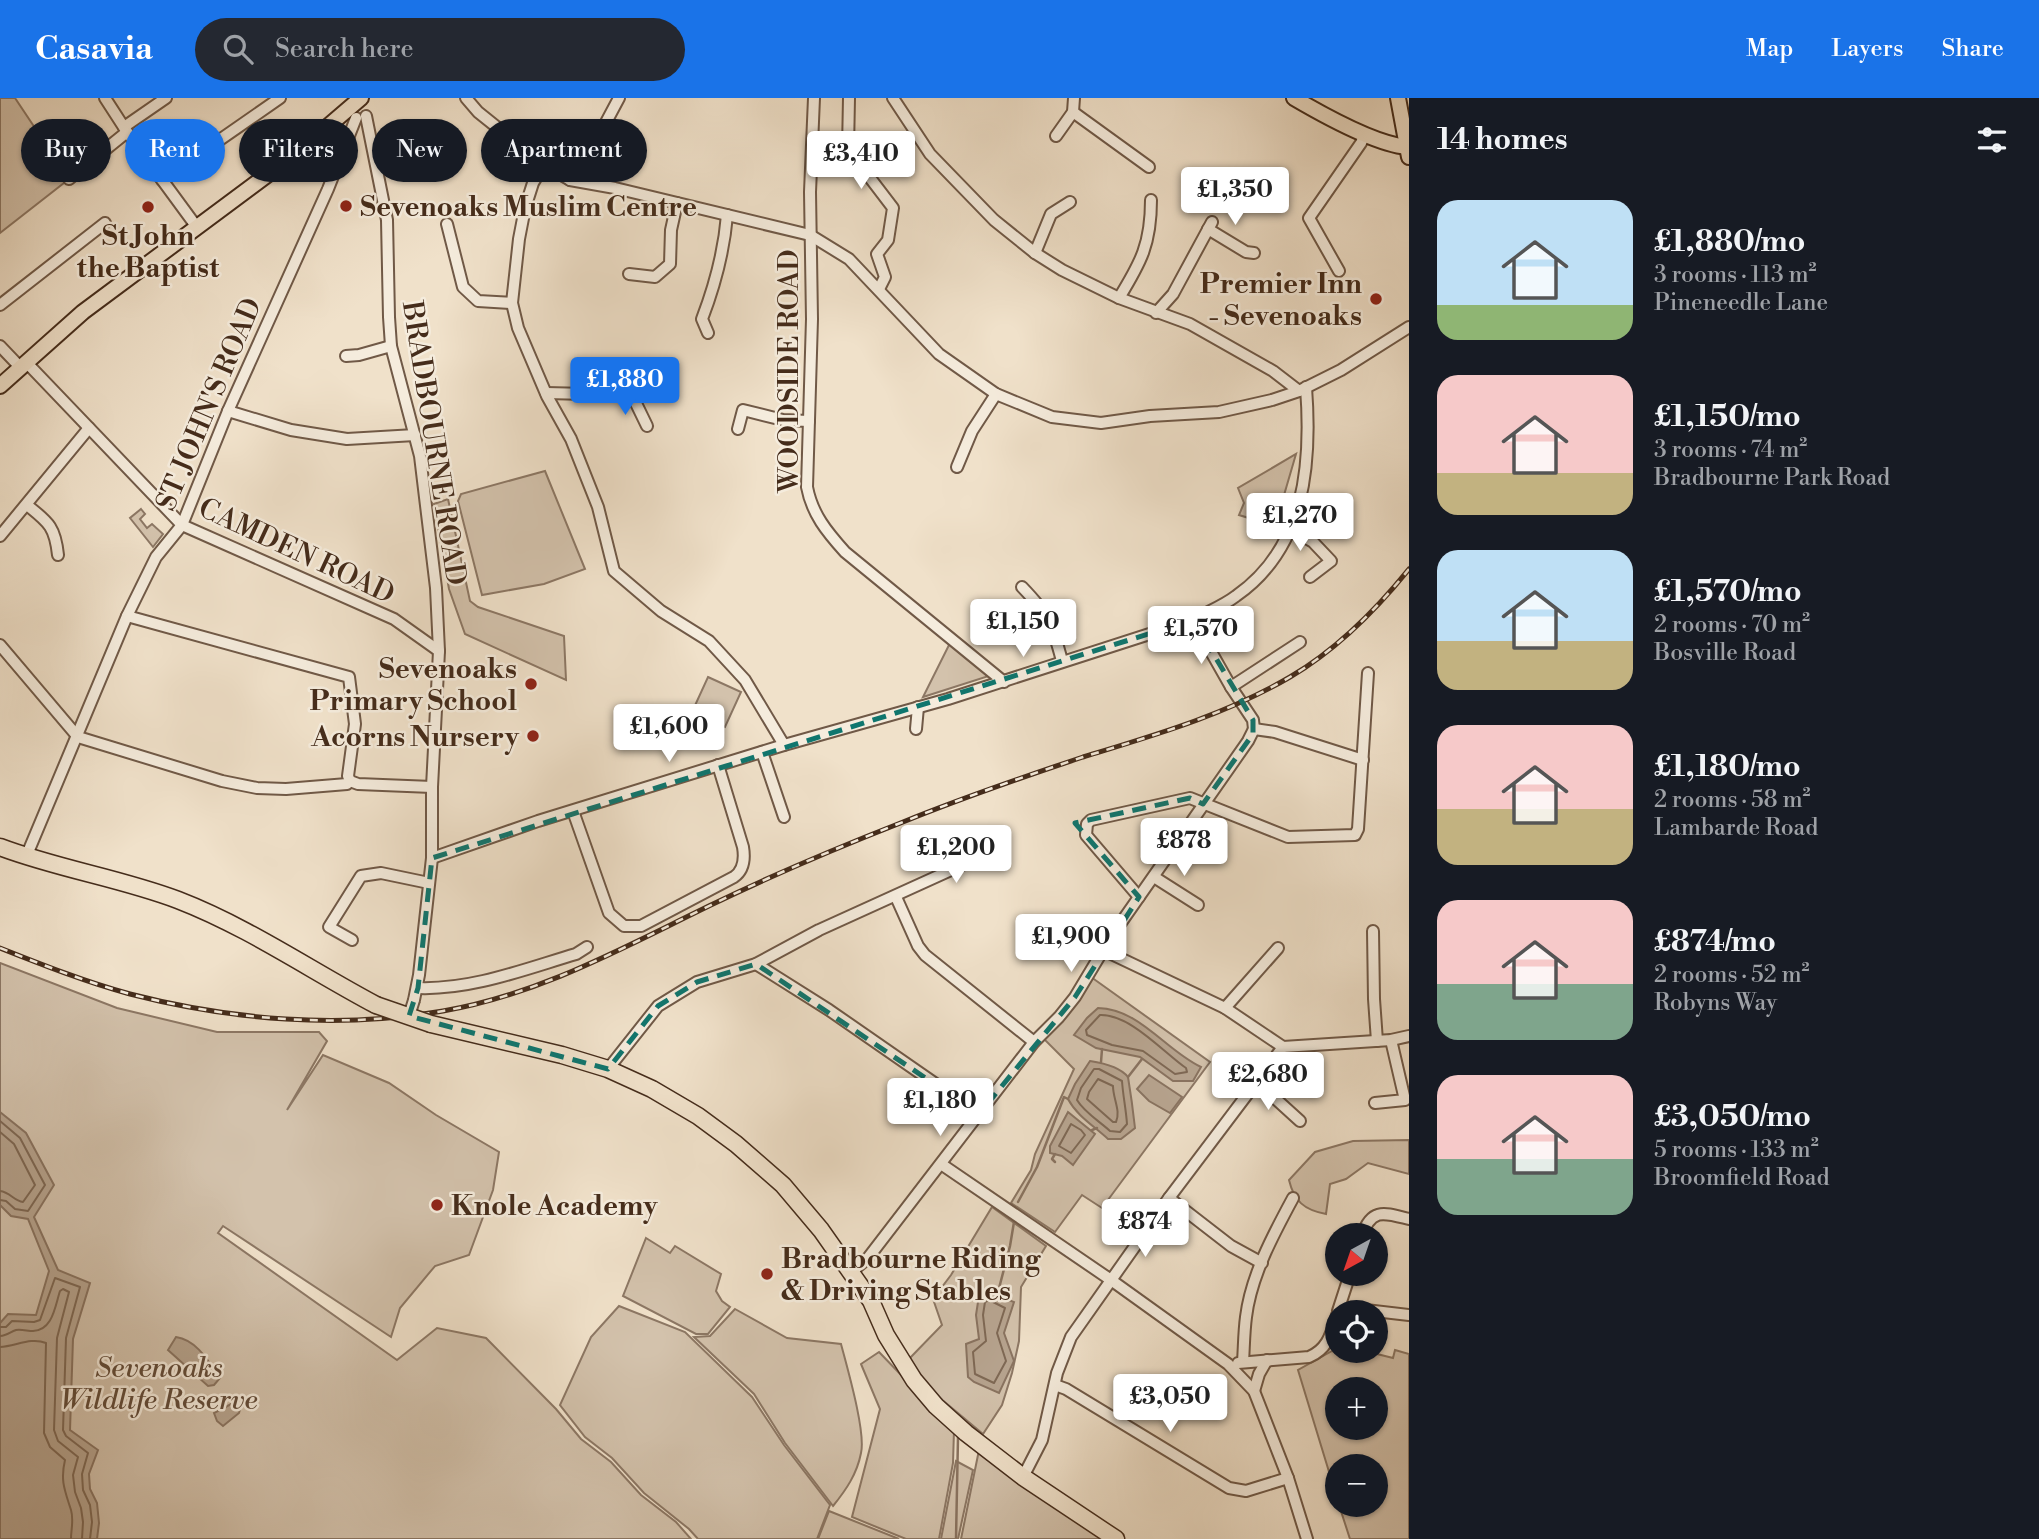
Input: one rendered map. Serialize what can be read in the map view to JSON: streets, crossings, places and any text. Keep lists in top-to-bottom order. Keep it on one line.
{"streets":{"street":["WOODSIDE ROAD","ST JOHN'S ROAD","BRADBOURNE ROAD","CAMDEN ROAD"]},"crossings":[["ST JOHN'S ROAD","BRADBOURNE ROAD"],["ST JOHN'S ROAD","CAMDEN ROAD"],["BRADBOURNE ROAD","CAMDEN ROAD"]],"parks":["Sevenoaks Wildlife Reserve"],"places":["Sevenoaks Muslim Centre","St John the Baptist","Premier Inn - Sevenoaks","Sevenoaks Primary School","Acorns Nursery","Knole Academy","Bradbourne Riding & Driving Stables"],"north":"bottom left","page":{"header":"Casavia","search":"Search here","nav":["Map","Layers","Share"],"heading":"14 homes","chip":["Buy","Rent","Filters","New","Apartment"],"price":["£3,410","£1,350","£1,880","£1,270","£1,150","£1,570","£1,600","£878","£1,200","£1,900","£2,680","£1,180","£874","£3,050"],"list":[{"name":"£1,880/mo","note":"3 rooms · 113 m² · Pineneedle Lane"},{"name":"£1,150/mo","note":"3 rooms · 74 m² · Bradbourne Park Road"},{"name":"£1,570/mo","note":"2 rooms · 70 m² · Bosville Road"},{"name":"£1,180/mo","note":"2 rooms · 58 m² · Lambarde Road"},{"name":"£874/mo","note":"2 rooms · 52 m² · Robyns Way"},{"name":"£3,050/mo","note":"5 rooms · 133 m² · Broomfield Road"}],"map_buttons":["+","−"]}}
